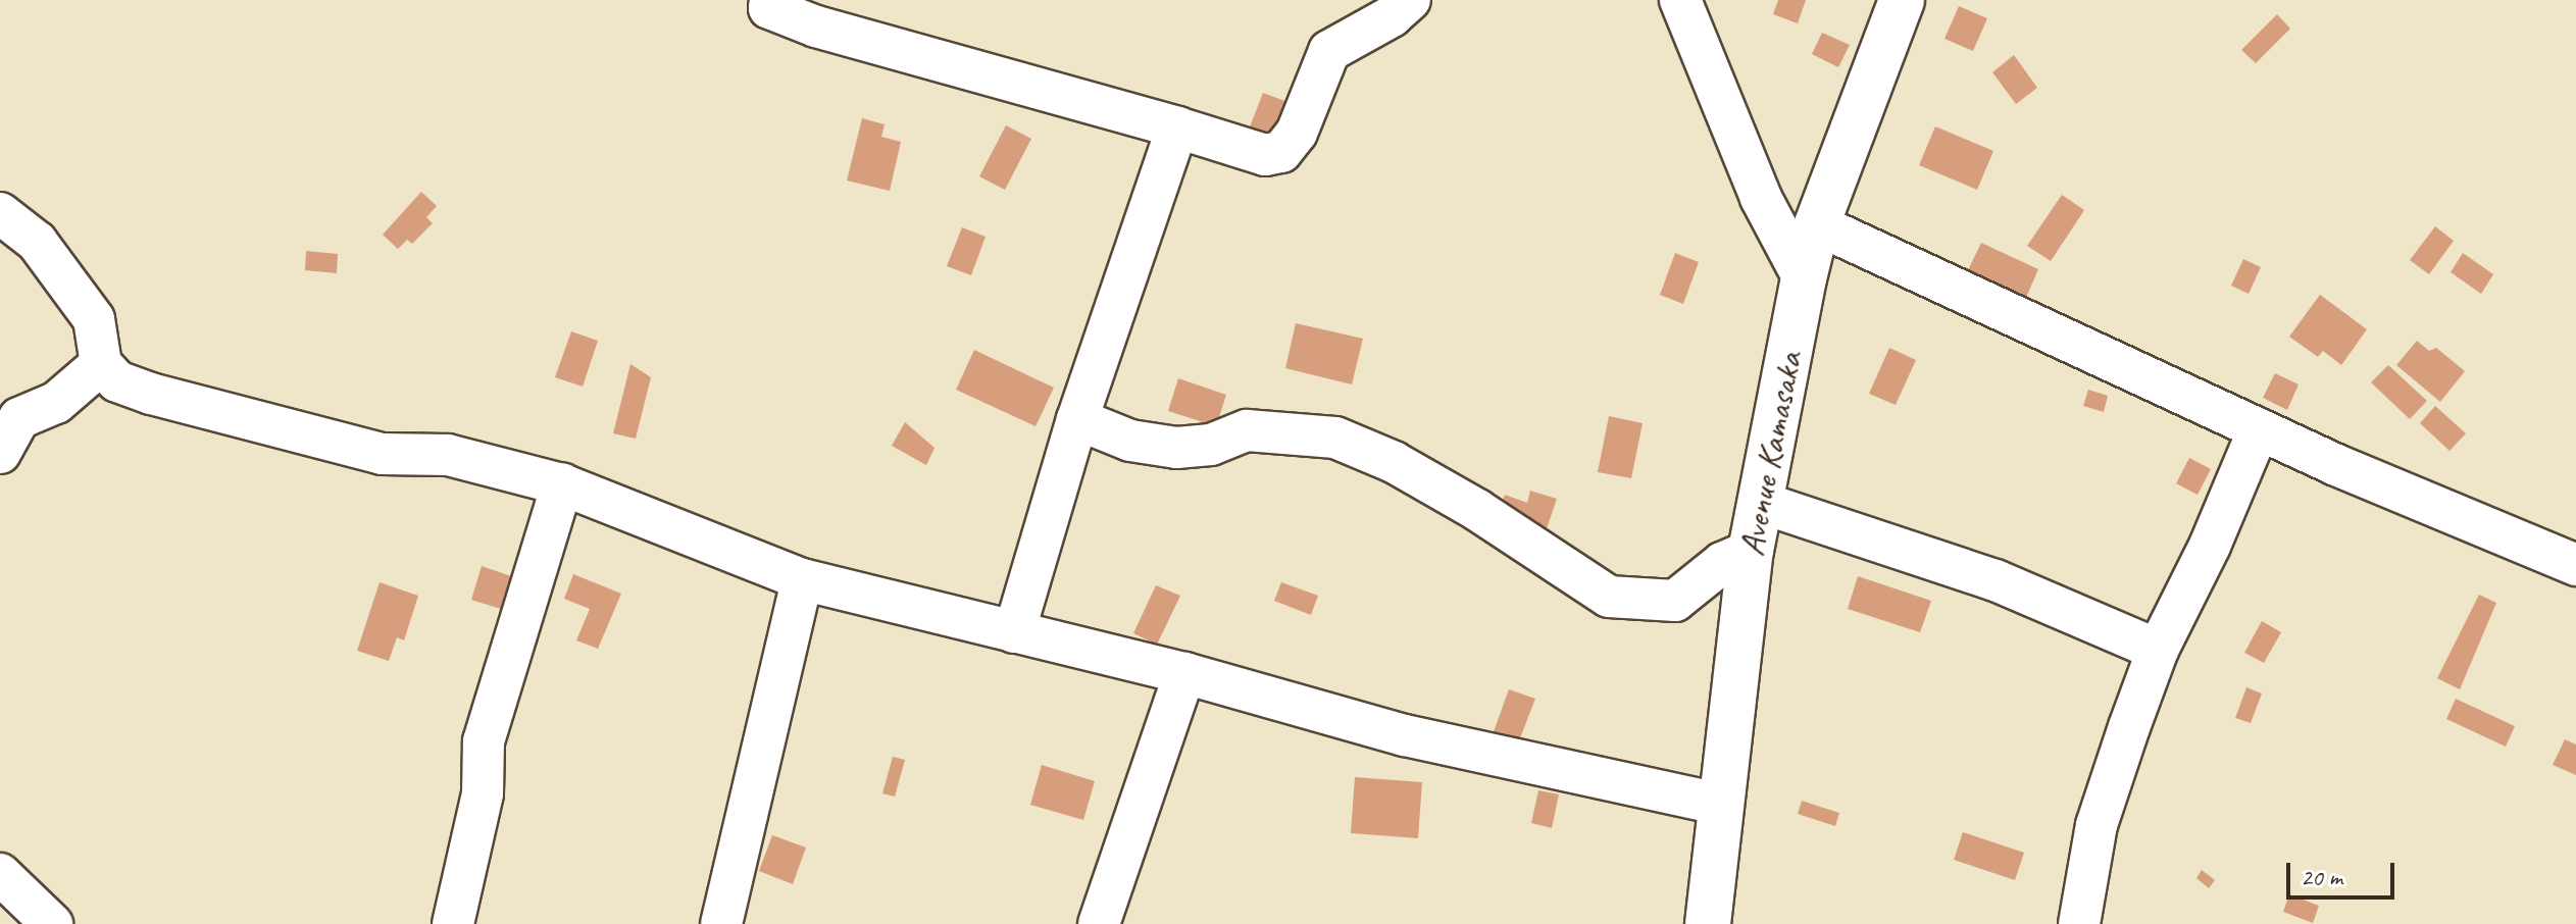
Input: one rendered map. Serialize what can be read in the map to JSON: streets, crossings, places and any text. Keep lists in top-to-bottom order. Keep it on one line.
{"streets":{"street":["Avenue Kamasaka"]},"scale_bar":"20 m"}
